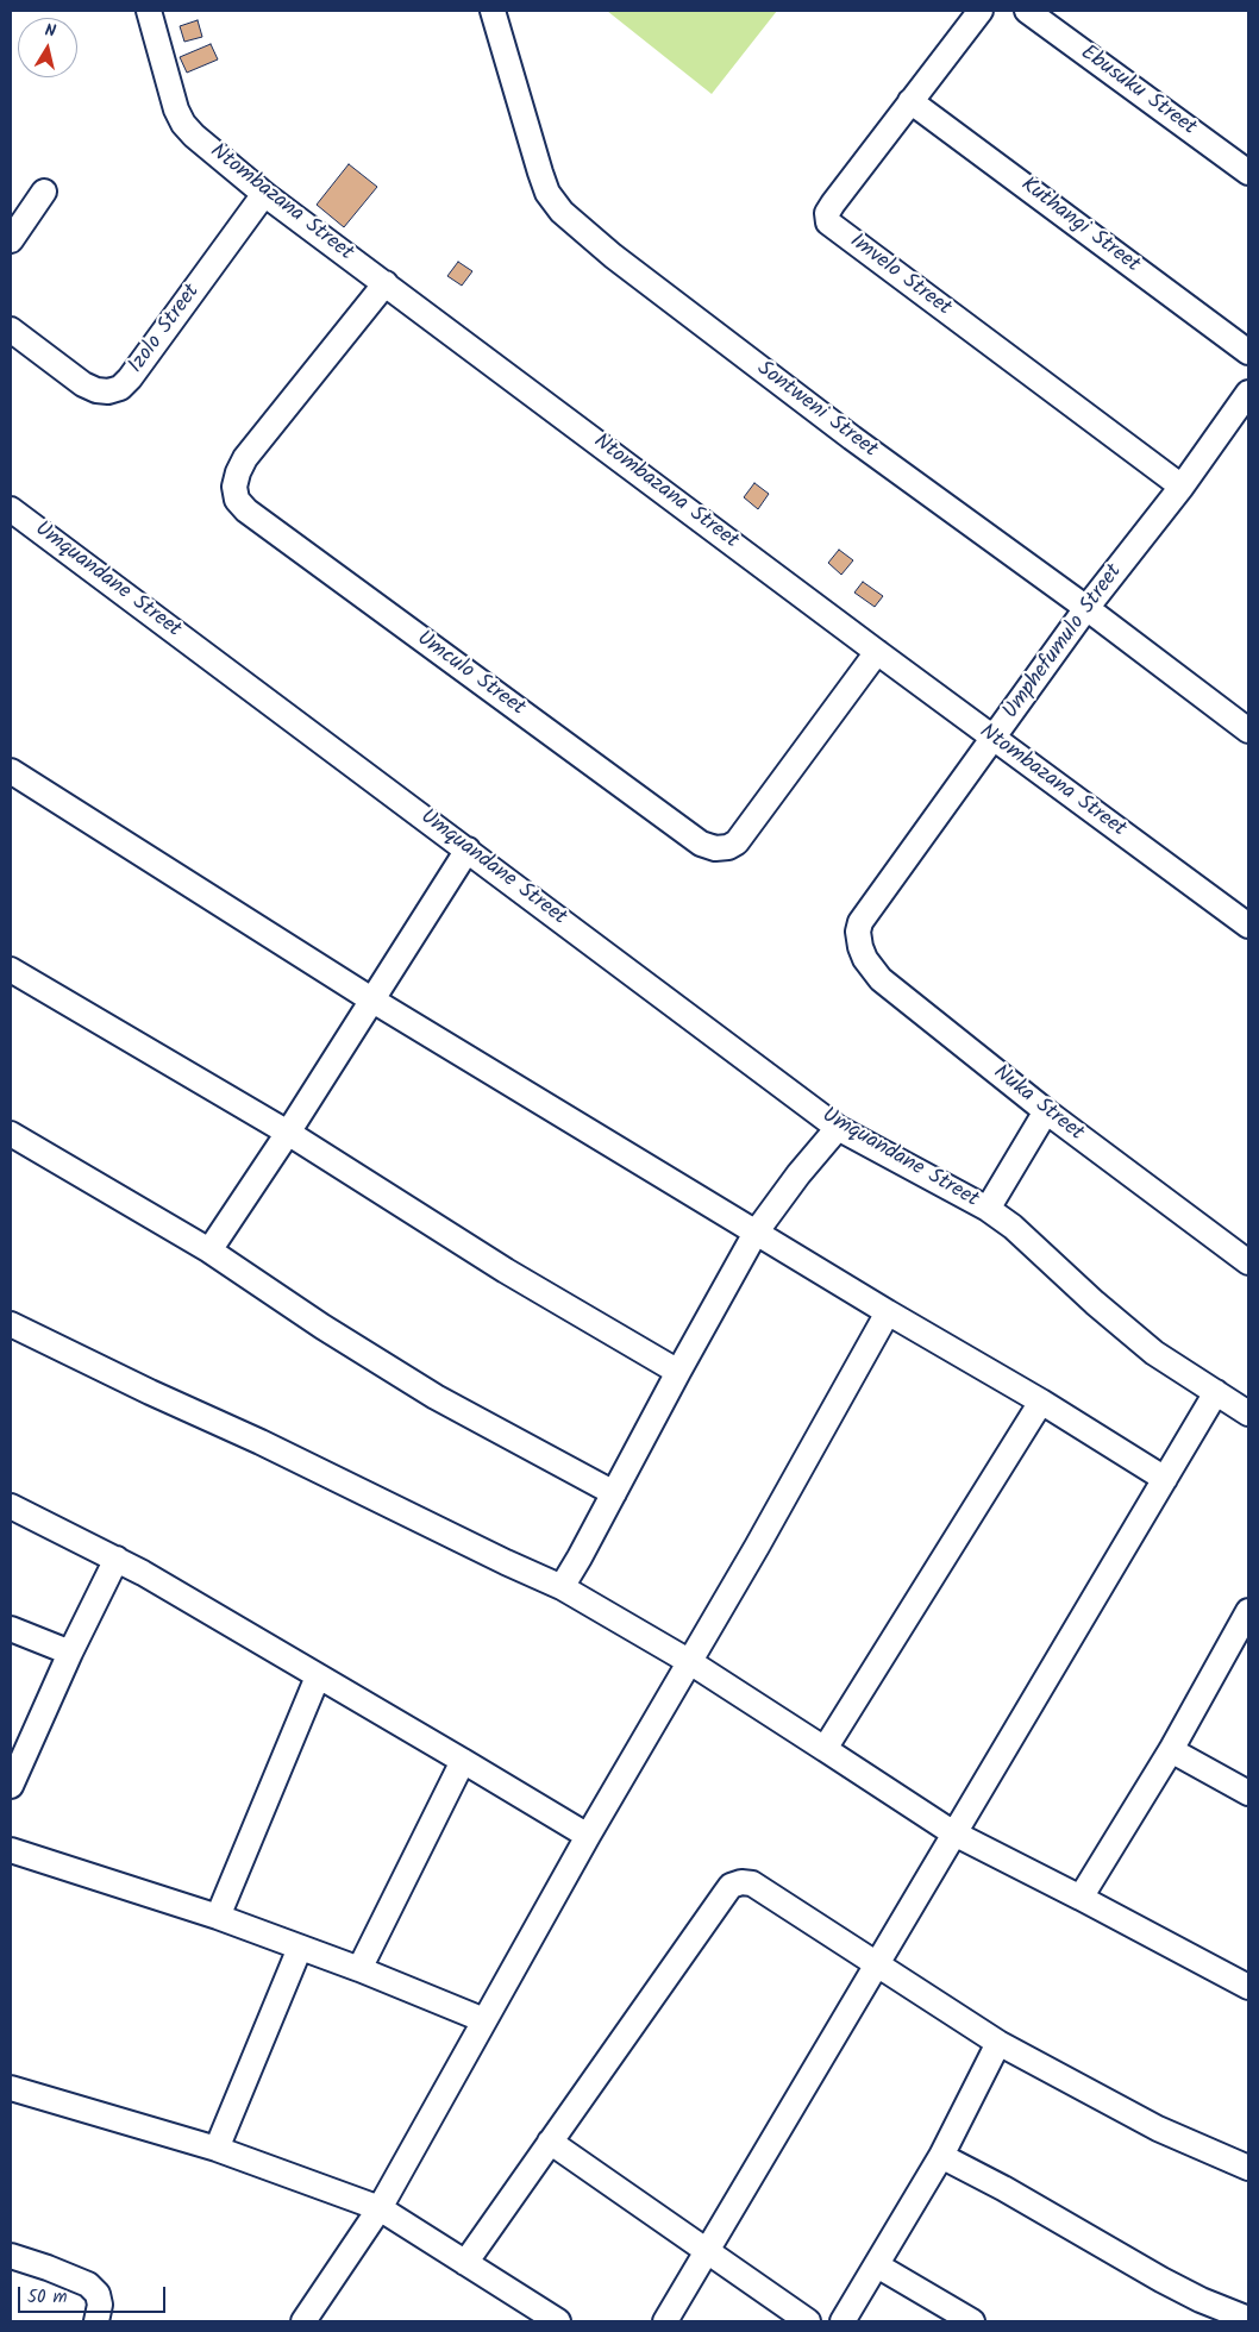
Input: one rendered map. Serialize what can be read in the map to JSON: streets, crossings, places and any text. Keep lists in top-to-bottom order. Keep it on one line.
{"streets":{"street":["Ebusuku Street","Ntombazana Street","Kuthangi Street","Imvelo Street","Izolo Street","Sontweni Street","Umquandane Street","Umphefumulo Street","Umculo Street","Nuka Street"]},"crossings":[["Ntombazana Street","Izolo Street"],["Ntombazana Street","Umphefumulo Street"],["Ntombazana Street","Umculo Street"],["Kuthangi Street","Imvelo Street"],["Imvelo Street","Umphefumulo Street"],["Sontweni Street","Umphefumulo Street"],["Umquandane Street","Nuka Street"],["Umphefumulo Street","Nuka Street"]],"scale_bar":"50 m","north":"top"}
